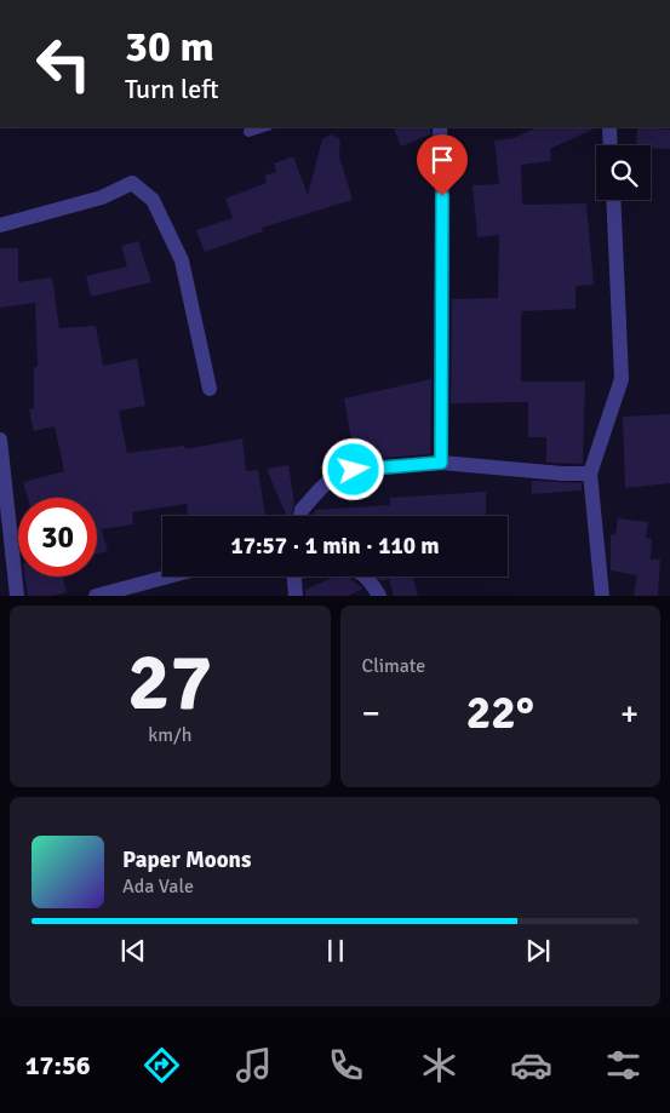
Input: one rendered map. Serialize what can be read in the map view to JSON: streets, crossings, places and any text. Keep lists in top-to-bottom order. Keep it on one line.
{"page":{"turn":["30 m","Turn left"],"limit":"30","trip":"17:57 · 1 min · 110 m","tile":[["27","km/h"],"Climate"],"heat":["−","22°","+"],"song":["Paper Moons","Ada Vale"],"tabs":"17:56"}}
